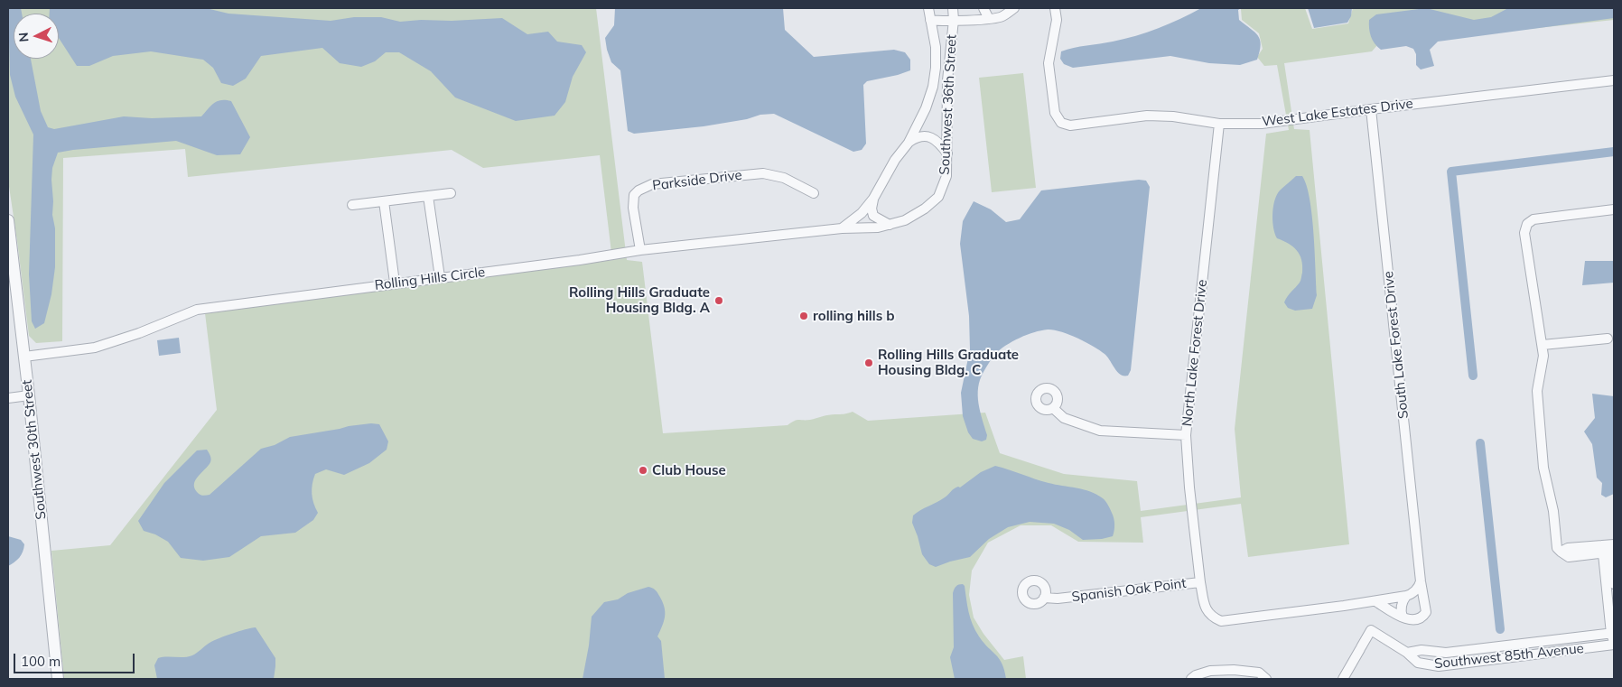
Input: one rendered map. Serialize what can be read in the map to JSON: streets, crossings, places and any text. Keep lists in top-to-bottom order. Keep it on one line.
{"streets":{"street":["Southwest 36th Street","West Lake Estates Drive","Parkside Drive","Rolling Hills Circle","South Lake Forest Drive","North Lake Forest Drive","Southwest 30th Street","Spanish Oak Point","Southwest 85th Avenue"]},"crossings":[["Southwest 36th Street","Rolling Hills Circle"],["West Lake Estates Drive","South Lake Forest Drive"],["West Lake Estates Drive","North Lake Forest Drive"],["Parkside Drive","Rolling Hills Circle"],["Rolling Hills Circle","Southwest 30th Street"],["North Lake Forest Drive","Spanish Oak Point"]],"places":["Rolling Hills Graduate Housing Bldg. A","rolling hills b","Rolling Hills Graduate Housing Bldg. C","Club House"],"scale_bar":"100 m","north":"left"}
